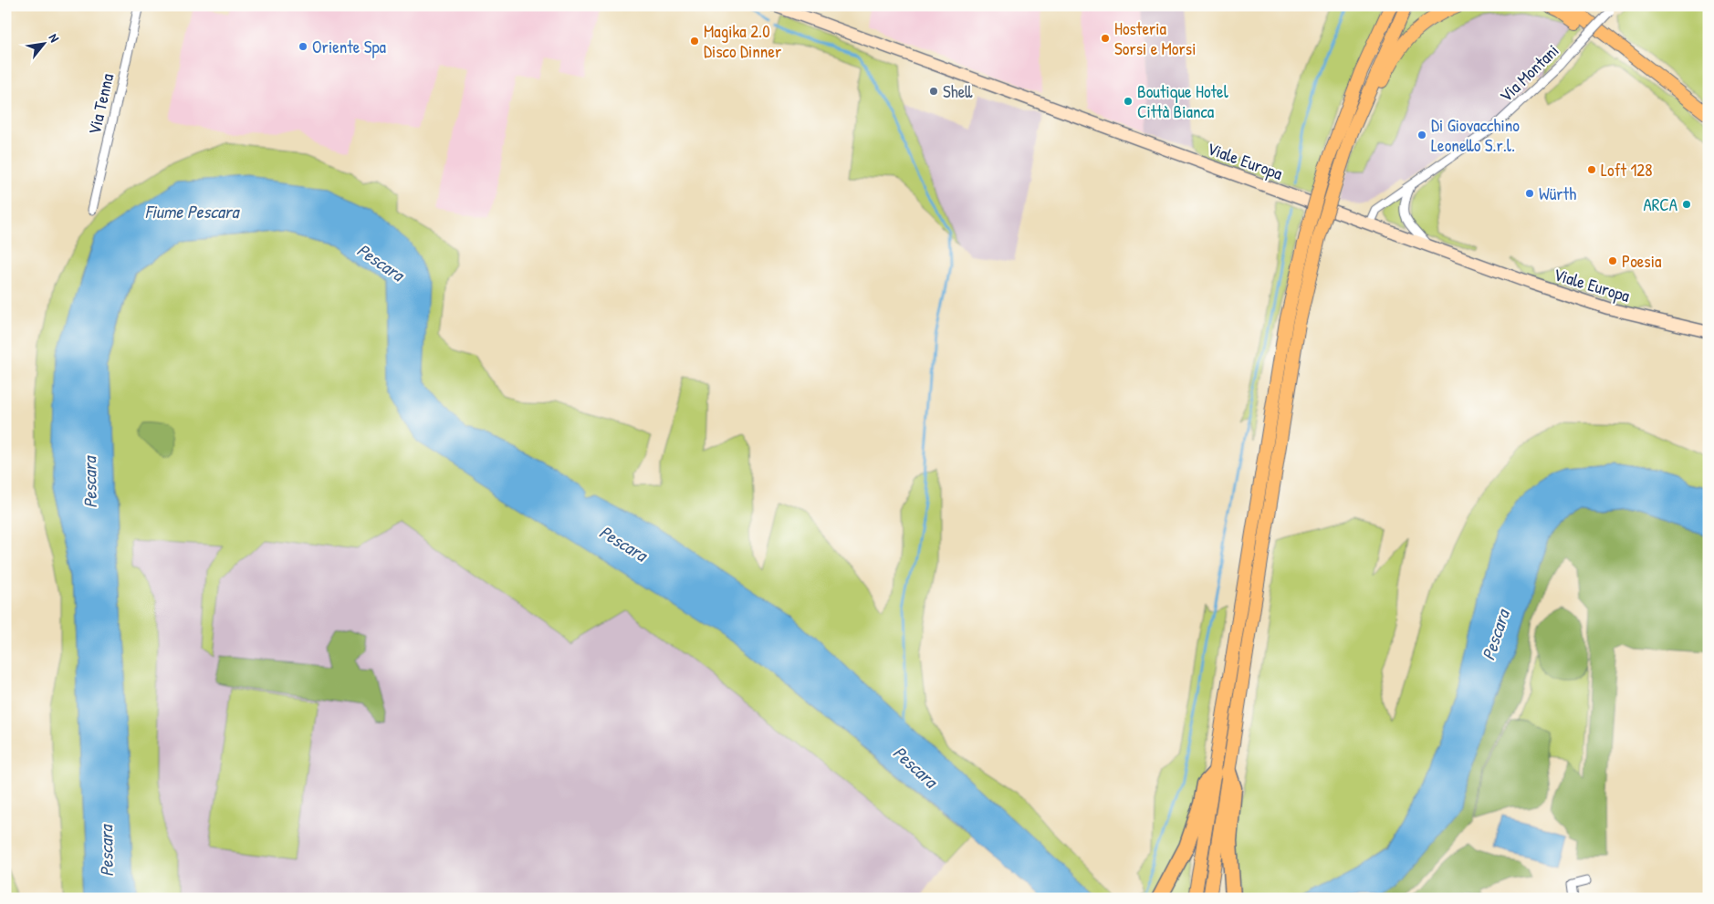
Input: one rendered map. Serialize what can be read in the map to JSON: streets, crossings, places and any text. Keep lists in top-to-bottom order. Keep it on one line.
{"streets":{"main road":["Viale Europa"],"street":["Via Montani","Via Tenna"]},"crossings":[["Via Montani","Viale Europa"]],"water":["Fiume Pescara","Pescara"],"places":["Hosteria Sorsi e Morsi","Magika 2.0 Disco Dinner","Oriente Spa","Shell","Boutique Hotel Città Bianca","Di Giovacchino Leonello S.r.l.","Loft 128","Würth","ARCA","Poesia"],"north":"top right"}
